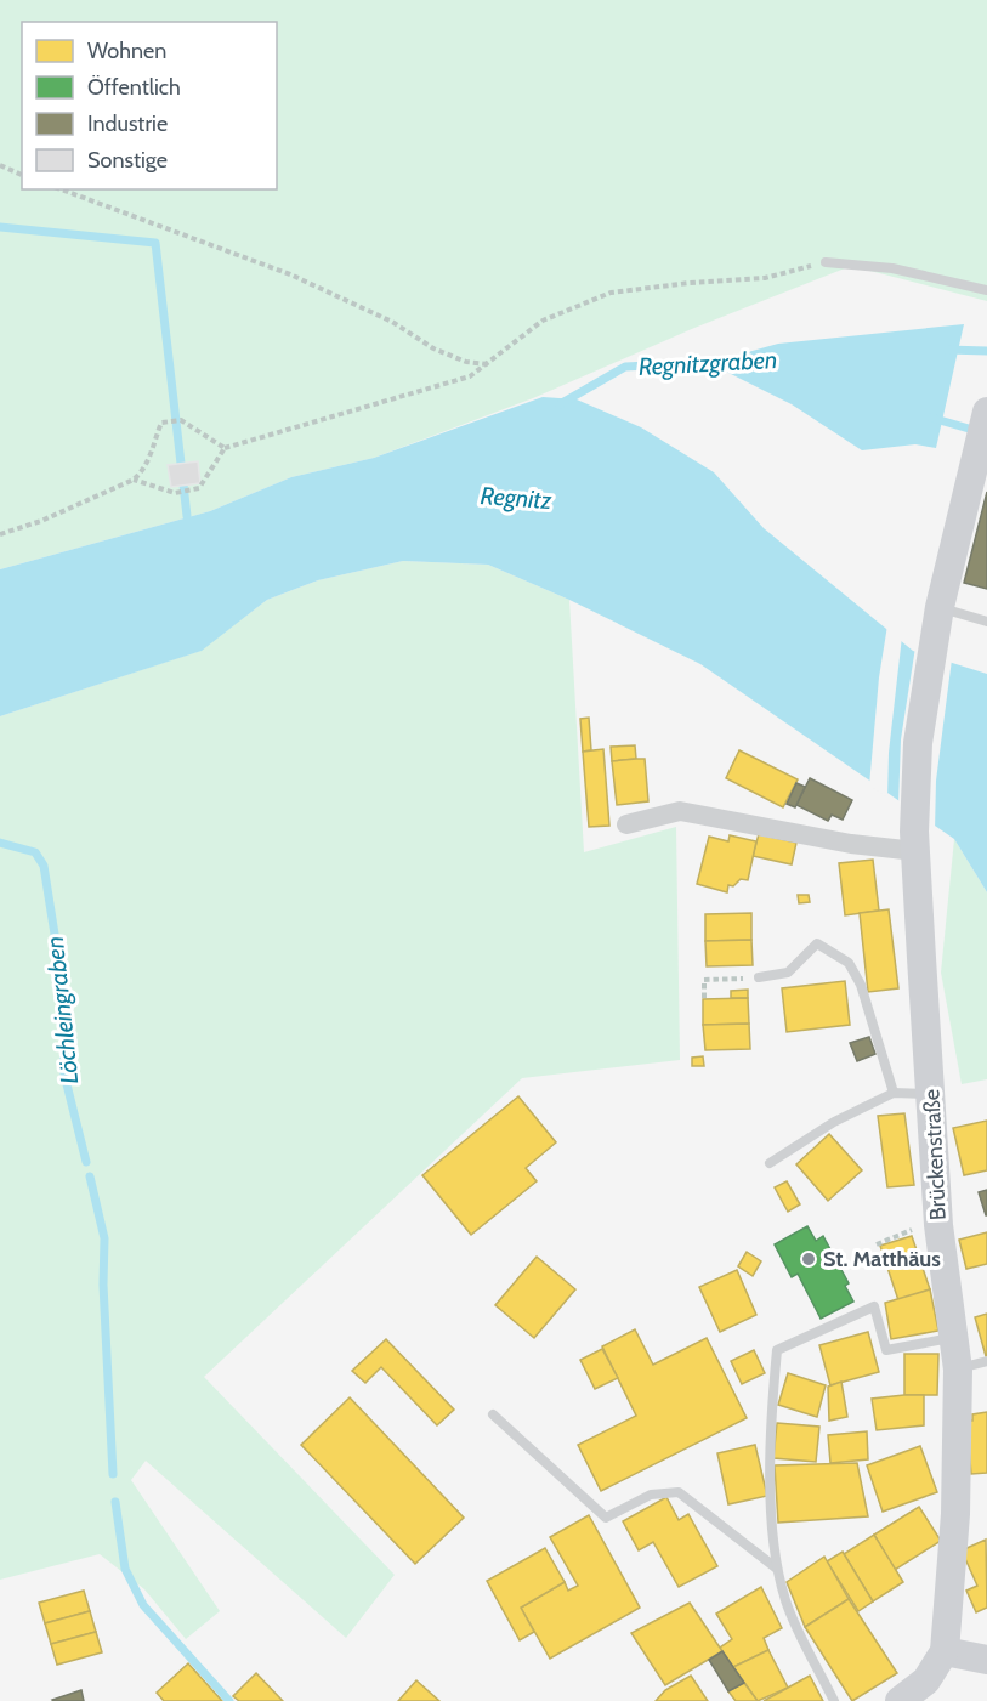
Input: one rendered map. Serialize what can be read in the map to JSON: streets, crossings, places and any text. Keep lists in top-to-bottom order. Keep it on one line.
{"streets":{"main road":["Brückenstraße"]},"water":["Regnitzgraben","Regnitz","Löchleingraben"],"places":["St. Matthäus"],"legend":["Wohnen","Öffentlich","Industrie","Sonstige"]}
